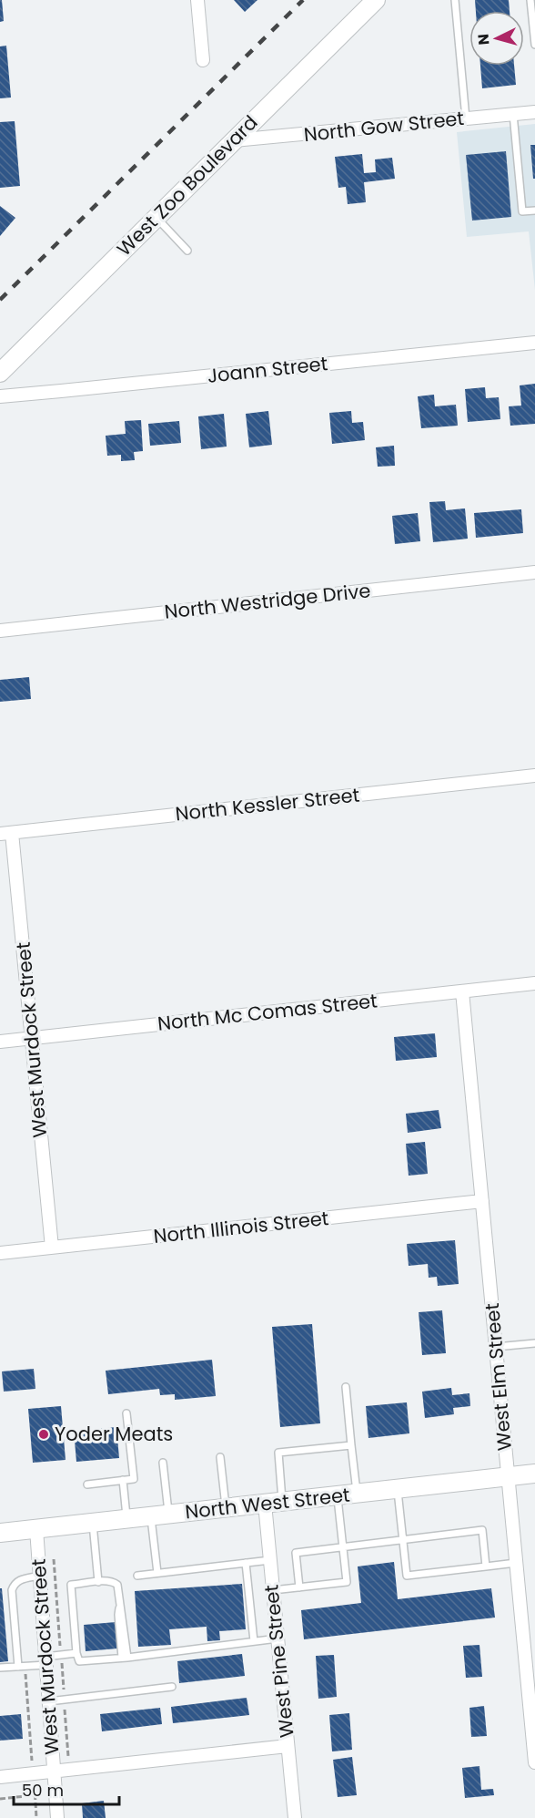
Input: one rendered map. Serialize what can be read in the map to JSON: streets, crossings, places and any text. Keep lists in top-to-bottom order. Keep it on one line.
{"streets":{"main road":["West Zoo Boulevard","North West Street"],"street":["North Gow Street","Joann Street","North Westridge Drive","North Kessler Street","North Mc Comas Street","West Murdock Street","North Illinois Street","West Elm Street","West Pine Street"]},"crossings":[["North Gow Street","West Zoo Boulevard"],["North Kessler Street","West Murdock Street"],["North Mc Comas Street","West Murdock Street"],["North Mc Comas Street","West Elm Street"],["West Murdock Street","North Illinois Street"],["West Murdock Street","North West Street"],["North Illinois Street","West Elm Street"],["West Elm Street","North West Street"],["North West Street","West Pine Street"]],"places":["Yoder Meats"],"scale_bar":"50 m","north":"left"}
